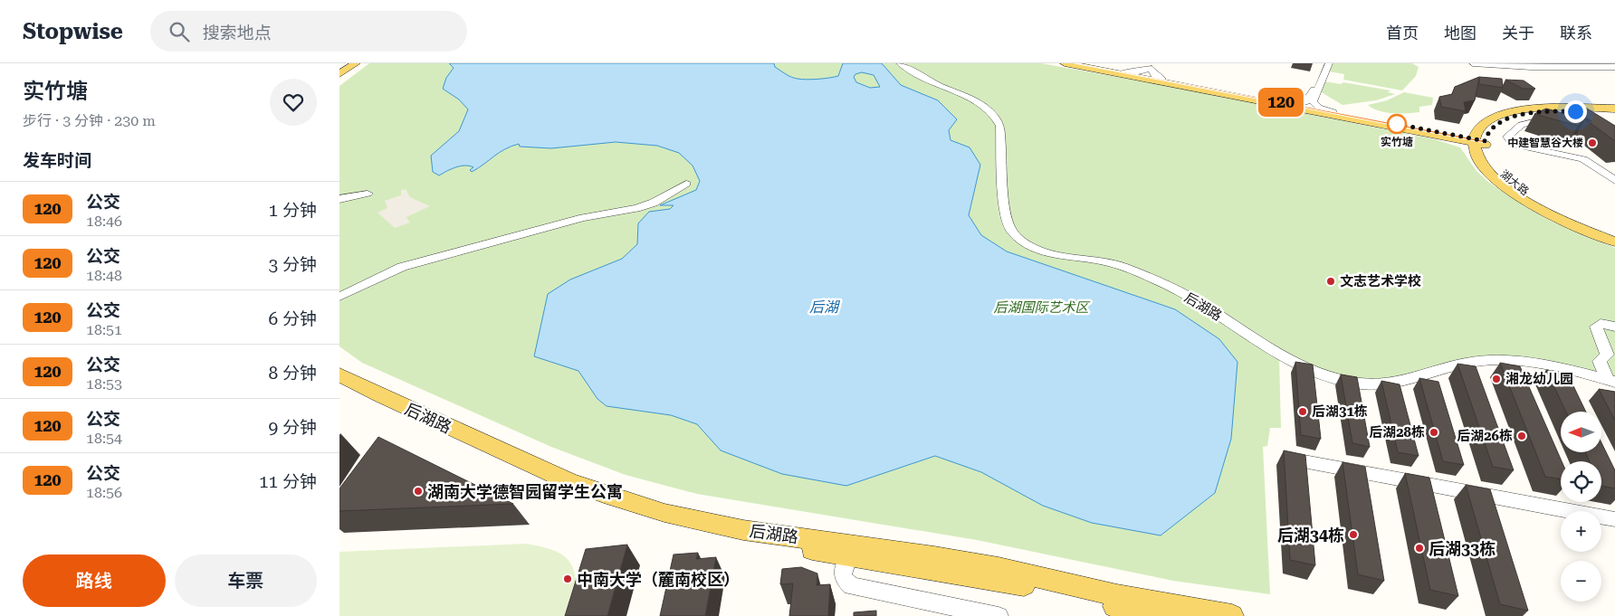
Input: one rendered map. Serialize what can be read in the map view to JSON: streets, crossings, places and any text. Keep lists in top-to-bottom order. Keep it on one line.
{"streets":{"main road":["湖大路","后湖路"]},"water":["后湖"],"parks":["后湖国际艺术区"],"places":["实竹塘","中建智慧谷大楼","文志艺术学校","湘龙幼儿园","后湖31栋","后湖28栋","后湖26栋","湖南大学德智园留学生公寓","后湖34栋","后湖33栋","中南大学（麓南校区）"],"lines":["bus line 120"],"north":"left","page":{"header":"Stopwise","search":"搜索地点","nav":["首页","地图","关于","联系"],"heading":[["实竹塘","步行 · 3 分钟 · 230 m"],"发车时间"],"on_map":"120","list":[{"mark":"120","name":"公交","note":"18:46","value":"1 分钟"},{"mark":"120","name":"公交","note":"18:48","value":"3 分钟"},{"mark":"120","name":"公交","note":"18:51","value":"6 分钟"},{"mark":"120","name":"公交","note":"18:53","value":"8 分钟"},{"mark":"120","name":"公交","note":"18:54","value":"9 分钟"},{"mark":"120","name":"公交","note":"18:56","value":"11 分钟"}],"map_buttons":["+","−"],"buttons":["路线","车票"]}}
